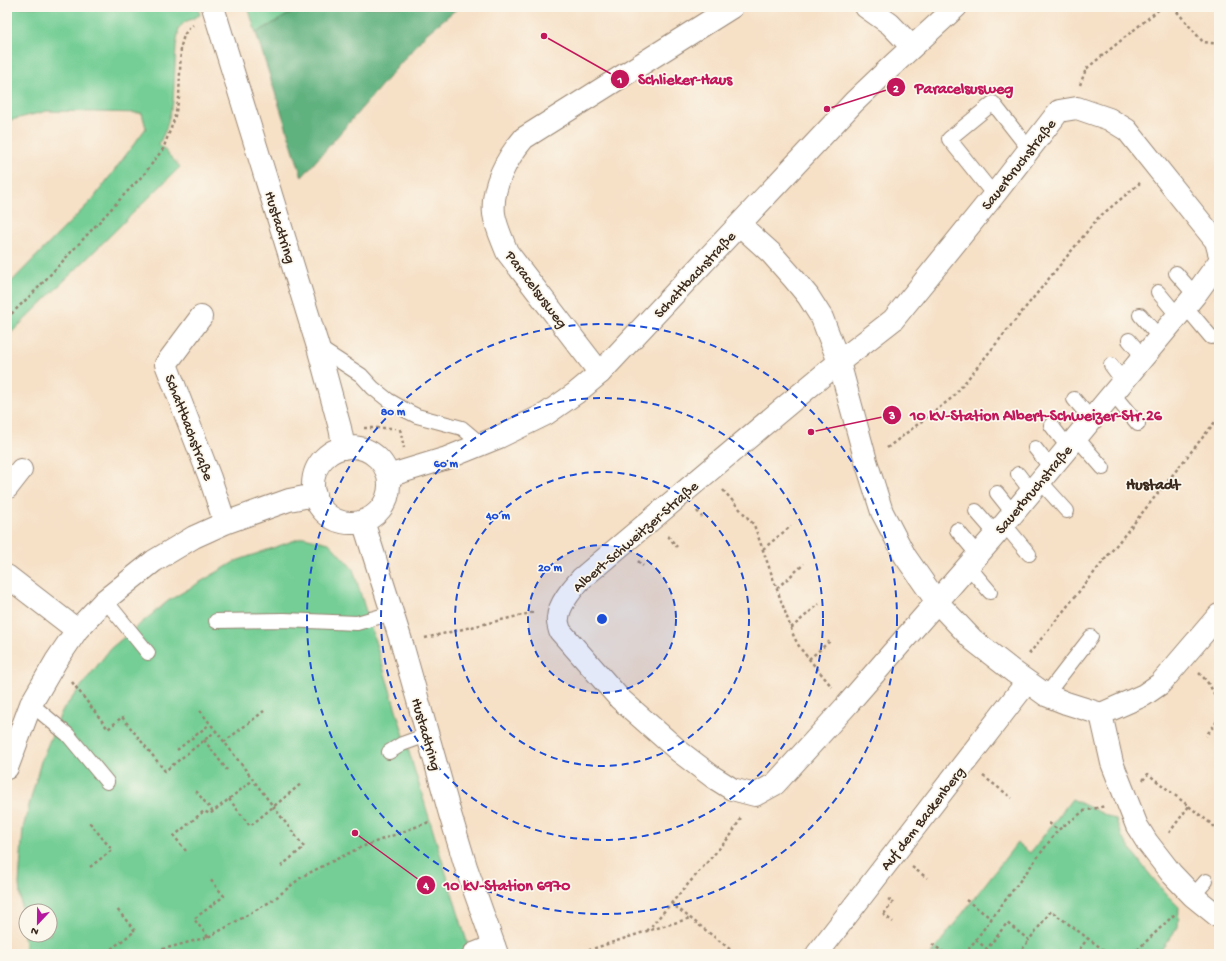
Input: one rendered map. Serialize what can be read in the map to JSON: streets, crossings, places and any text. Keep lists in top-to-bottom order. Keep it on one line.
{"streets":{"street":["Sauerbruchstraße","Hustadtring","Schattbachstraße","Paracelsusweg","Albert-Schweitzer-Straße","Auf dem Backenberg"]},"crossings":[["Sauerbruchstraße","Albert-Schweitzer-Straße"],["Hustadtring","Schattbachstraße"],["Schattbachstraße","Paracelsusweg"]],"districts":["Hustadt"],"places":["Schlieker-Haus","Paracelsusweg","10 kV-Station Albert-Schweizer-Str.26","10 kV-Station 6970"],"north":"bottom","rings":["80 m","60 m","40 m","20 m"]}
